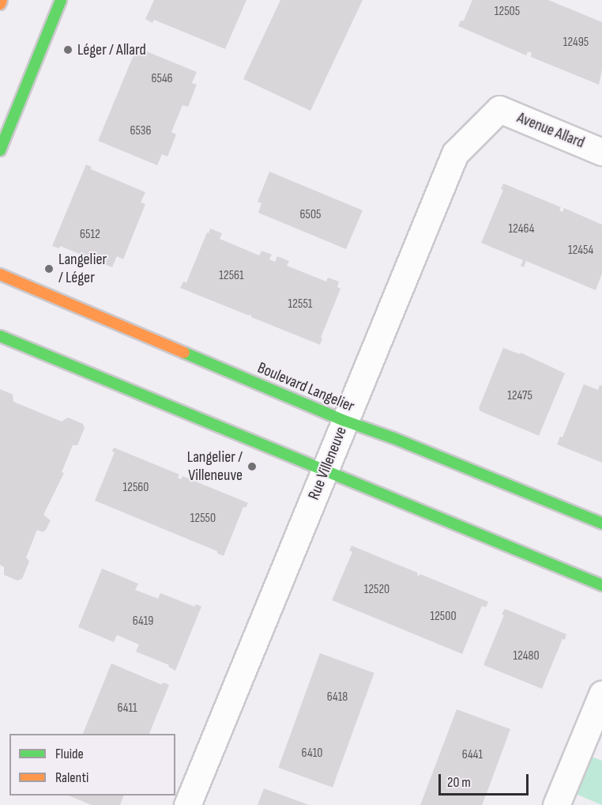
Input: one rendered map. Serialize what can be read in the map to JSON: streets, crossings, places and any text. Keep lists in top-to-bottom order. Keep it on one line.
{"streets":{"main road":["Boulevard Langelier"],"street":["Avenue Allard","Rue Villeneuve"]},"crossings":[["Avenue Allard","Rue Villeneuve"],["Boulevard Langelier","Rue Villeneuve"]],"places":["Léger / Allard","Langelier / Léger","Langelier / Villeneuve"],"house_numbers":["12505","12495","6546","6536","6505","12464","6512","12454","12561","12551","12475","12560","12550","12520","12500","6419","12480","6418","6411","6410","6441"],"legend":["Fluide","Ralenti"],"scale_bar":"20 m"}
